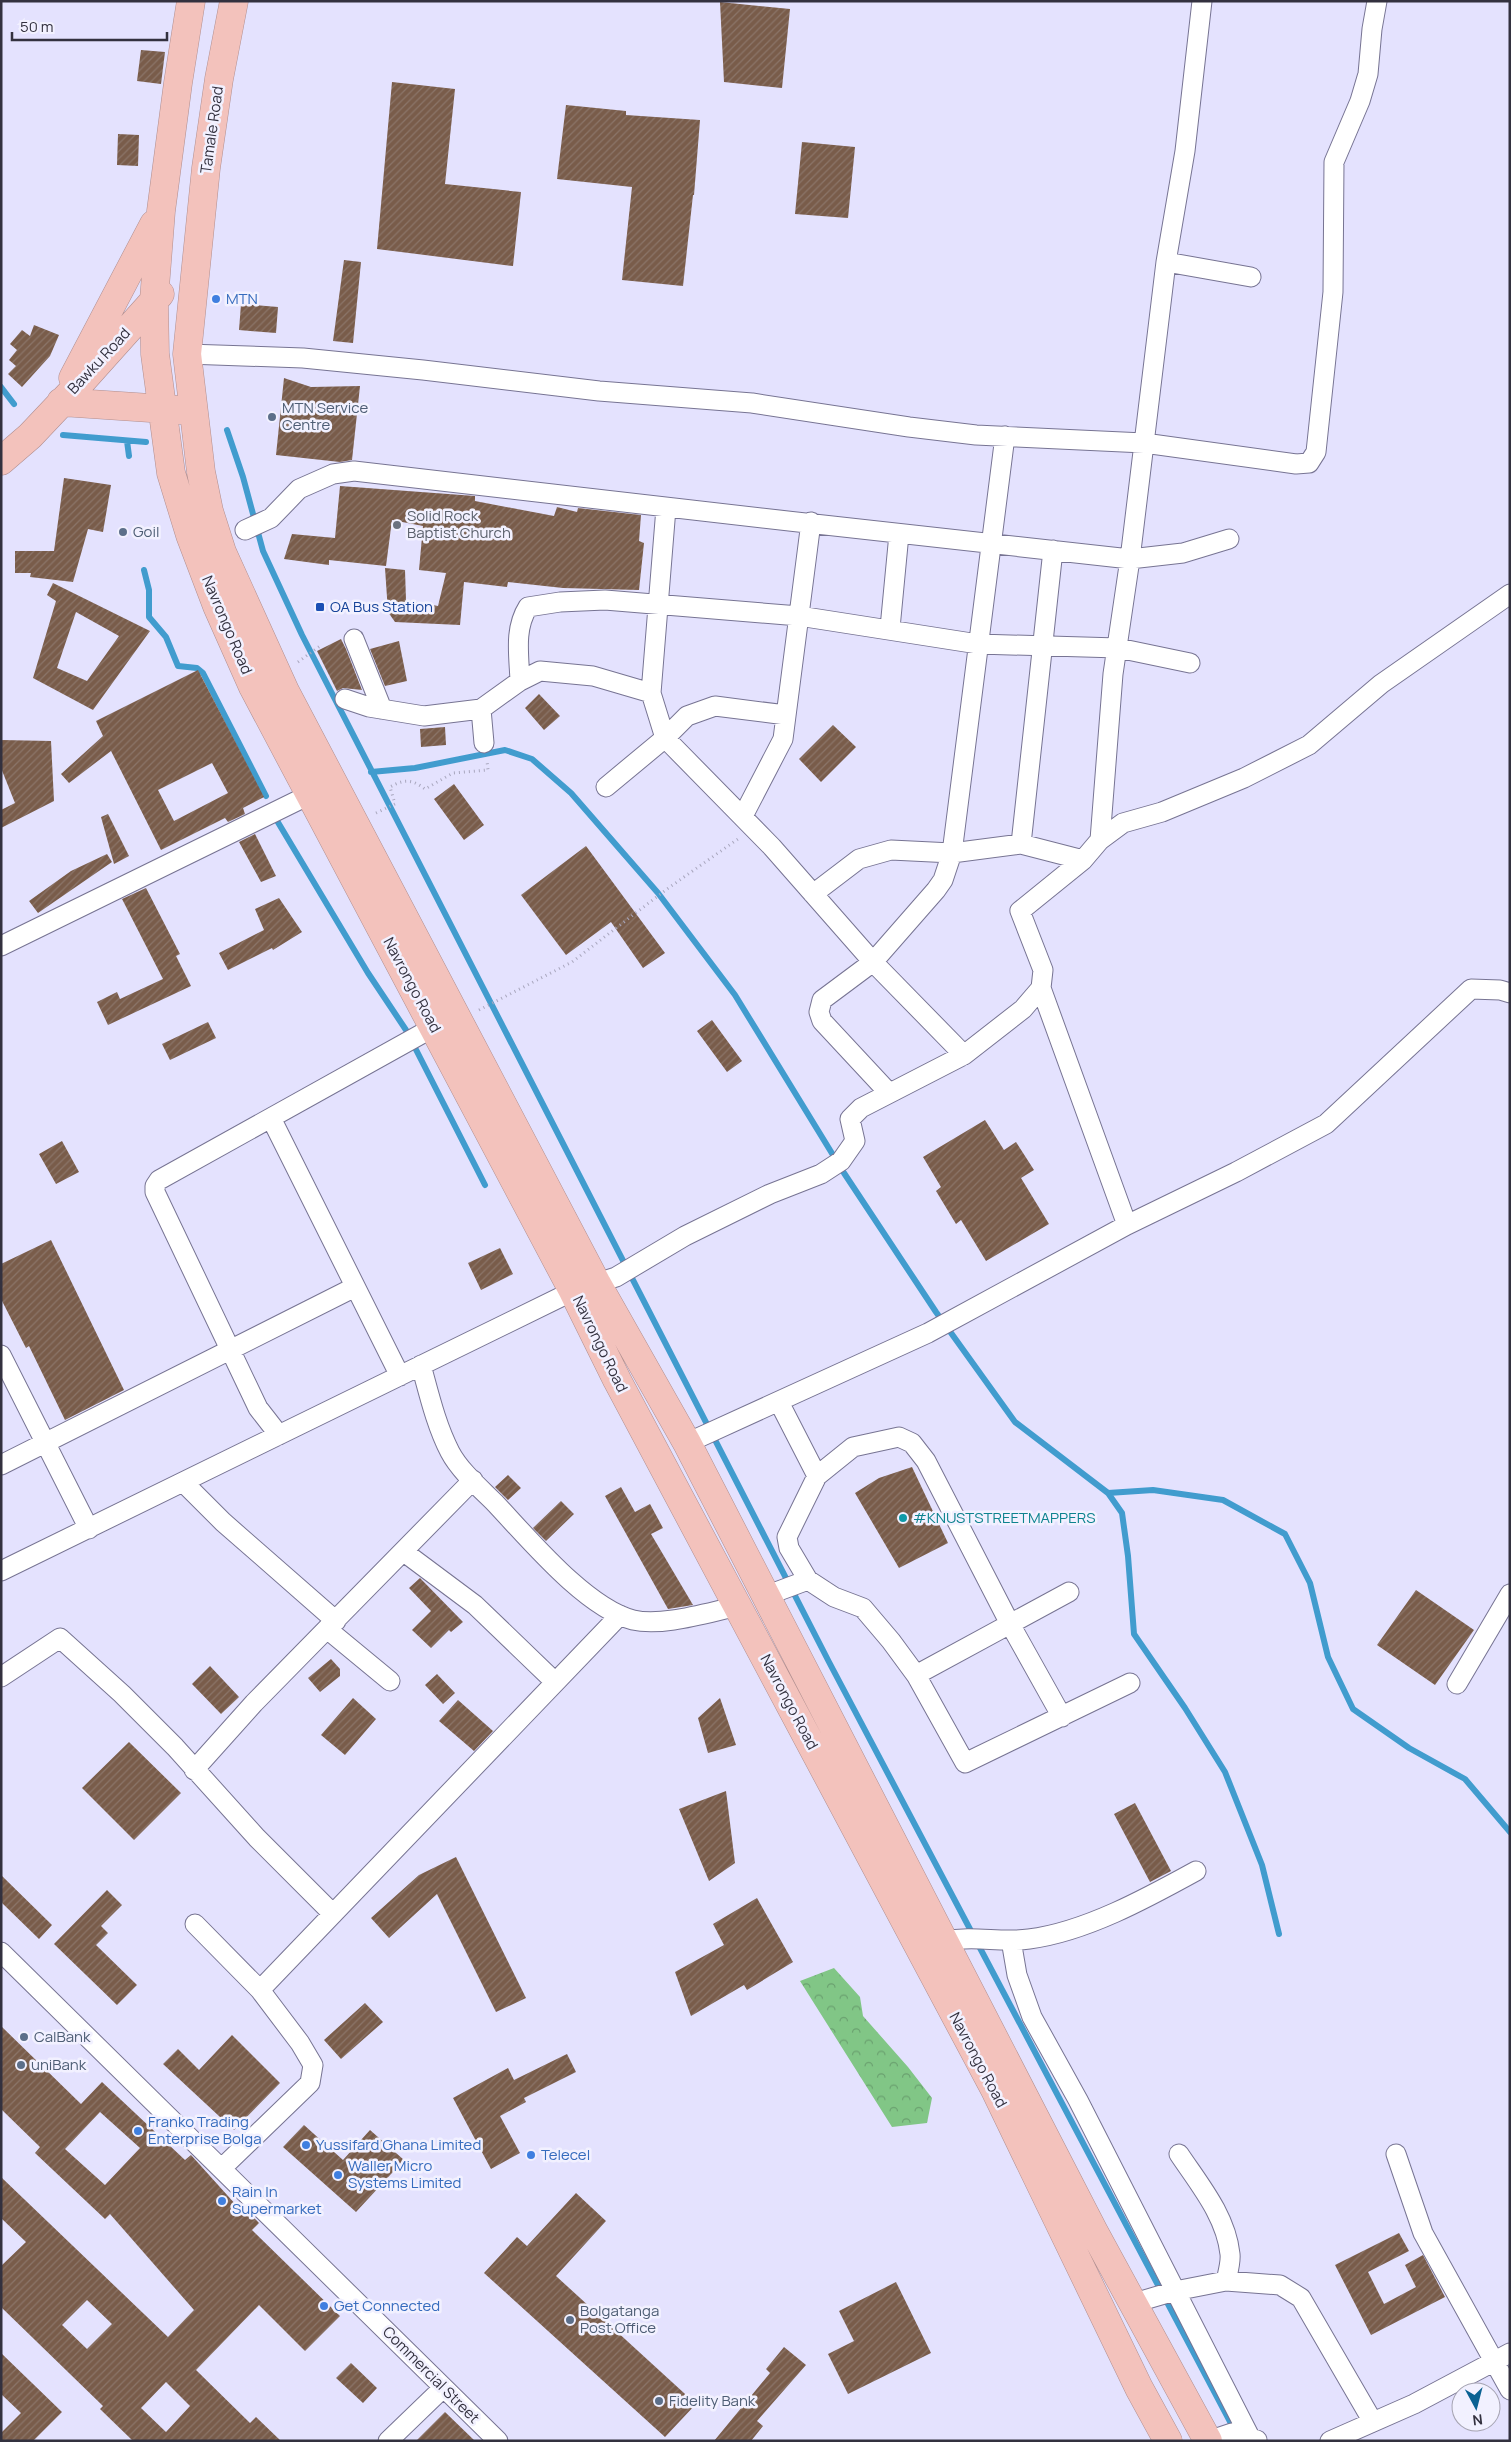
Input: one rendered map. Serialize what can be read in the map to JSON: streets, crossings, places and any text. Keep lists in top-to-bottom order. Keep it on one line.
{"streets":{"highway":["Tamale Road","Bawku Road","Navrongo Road"],"street":["Commercial Street"]},"crossings":[["Tamale Road","Bawku Road"],["Tamale Road","Navrongo Road"],["Bawku Road","Navrongo Road"]],"places":{"other":["MTN","MTN Service Centre","Solid Rock Baptist Church","Goil","#KNUSTSTREETMAPPERS","CalBank","uniBank","Franko Trading Enterprise Bolga","Yussifard Ghana Limited","Telecel","Waller Micro Systems Limited","Rain In Supermarket","Get Connected","Bolgatanga Post Office","Fidelity Bank"],"transit":["OA Bus Station"]},"scale_bar":"50 m","north":"bottom"}
